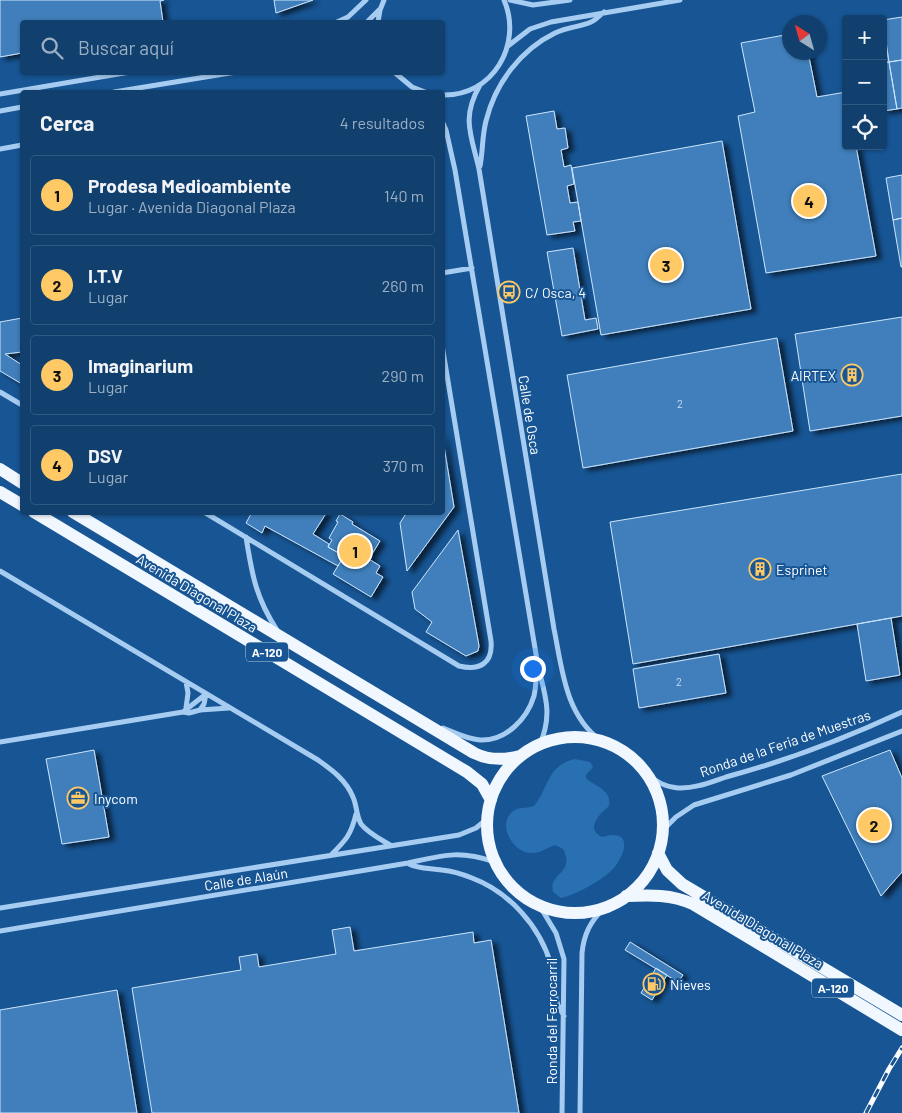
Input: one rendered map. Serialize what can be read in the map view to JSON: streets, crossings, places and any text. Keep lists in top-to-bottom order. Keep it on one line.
{"streets":{"main road":["Avenida Diagonal Plaza","A-120"],"street":["Calle de Osca","Ronda de la Feria de Muestras","Calle de Alaún","Ronda del Ferrocarril"]},"crossings":[["Calle de Osca","Avenida Diagonal Plaza"],["Calle de Osca","A-120"],["Calle de Osca","Ronda de la Feria de Muestras"],["Calle de Osca","Calle de Alaún"],["Calle de Osca","Ronda del Ferrocarril"],["Avenida Diagonal Plaza","A-120"],["Avenida Diagonal Plaza","Ronda de la Feria de Muestras"],["Avenida Diagonal Plaza","Calle de Alaún"],["Avenida Diagonal Plaza","Ronda del Ferrocarril"],["A-120","Ronda de la Feria de Muestras"],["A-120","Calle de Alaún"],["A-120","Ronda del Ferrocarril"],["Ronda de la Feria de Muestras","Calle de Alaún"],["Ronda de la Feria de Muestras","Ronda del Ferrocarril"],["Calle de Alaún","Ronda del Ferrocarril"]],"places":{"bus stop":["C/ Osca, 4"],"building":["AIRTEX","Esprinet"],"office":["Inycom"],"fuel station":["Nieves"]},"house_numbers":["2","2"],"north":"top left","page":{"map_buttons":["+","−"],"search":"Buscar aquí","heading":["Cerca","4 resultados"],"list":[{"mark":"1","name":"Prodesa Medioambiente","note":"Lugar · Avenida Diagonal Plaza","value":"140 m"},{"mark":"2","name":"I.T.V","note":"Lugar","value":"260 m"},{"mark":"3","name":"Imaginarium","note":"Lugar","value":"290 m"},{"mark":"4","name":"DSV","note":"Lugar","value":"370 m"}],"pins":["4","3","1","2"]}}
